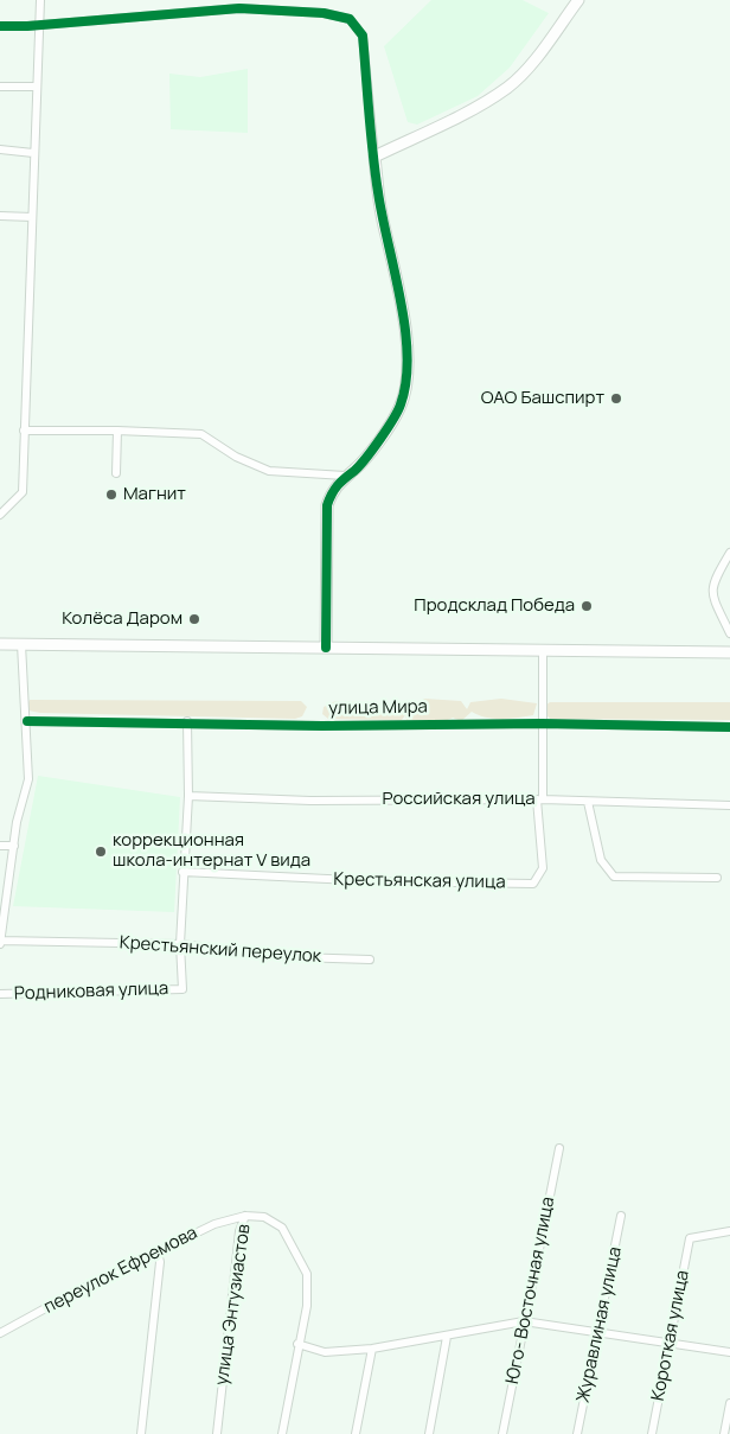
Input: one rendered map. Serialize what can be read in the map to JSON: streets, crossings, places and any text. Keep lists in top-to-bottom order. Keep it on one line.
{"streets":{"street":["улица Мира","Российская улица","Крестьянская улица","Крестьянский переулок","Родниковая улица","переулок Ефремова","Юго- Восточная улица","улица Энтузиастов","Журавлиная улица","Короткая улица"]},"crossings":[["Российская улица","Крестьянская улица"],["Крестьянский переулок","Родниковая улица"],["переулок Ефремова","улица Энтузиастов"]],"places":["ОАО Башспирт","Магнит","Продсклад Победа","Колёса Даром","коррекционная школа-интернат V вида"]}
